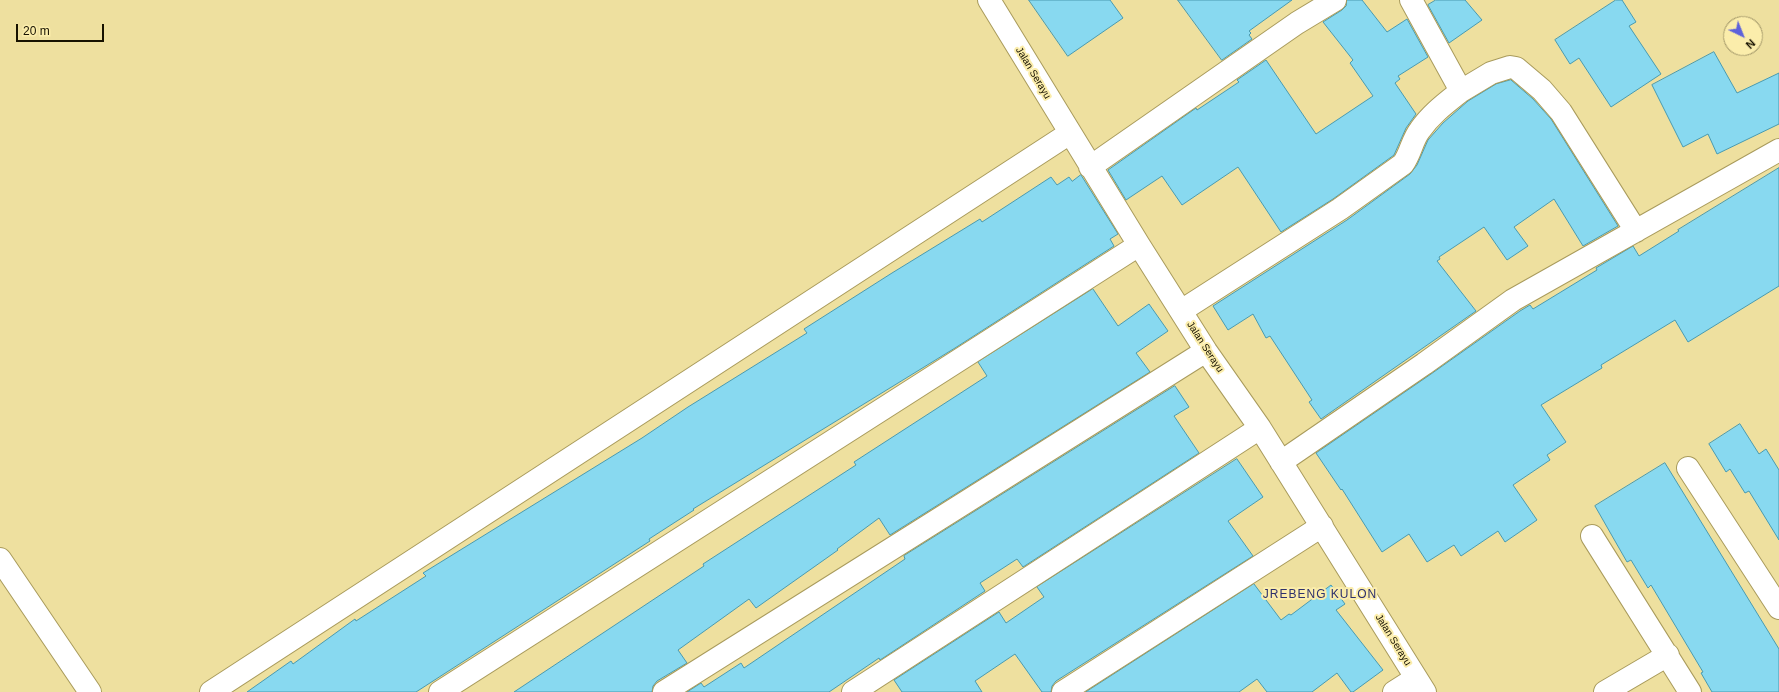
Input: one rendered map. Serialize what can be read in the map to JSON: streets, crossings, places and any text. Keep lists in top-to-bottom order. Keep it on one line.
{"streets":{"street":["Jalan Serayu"]},"districts":["JREBENG KULON"],"scale_bar":"20 m","north":"bottom right"}
